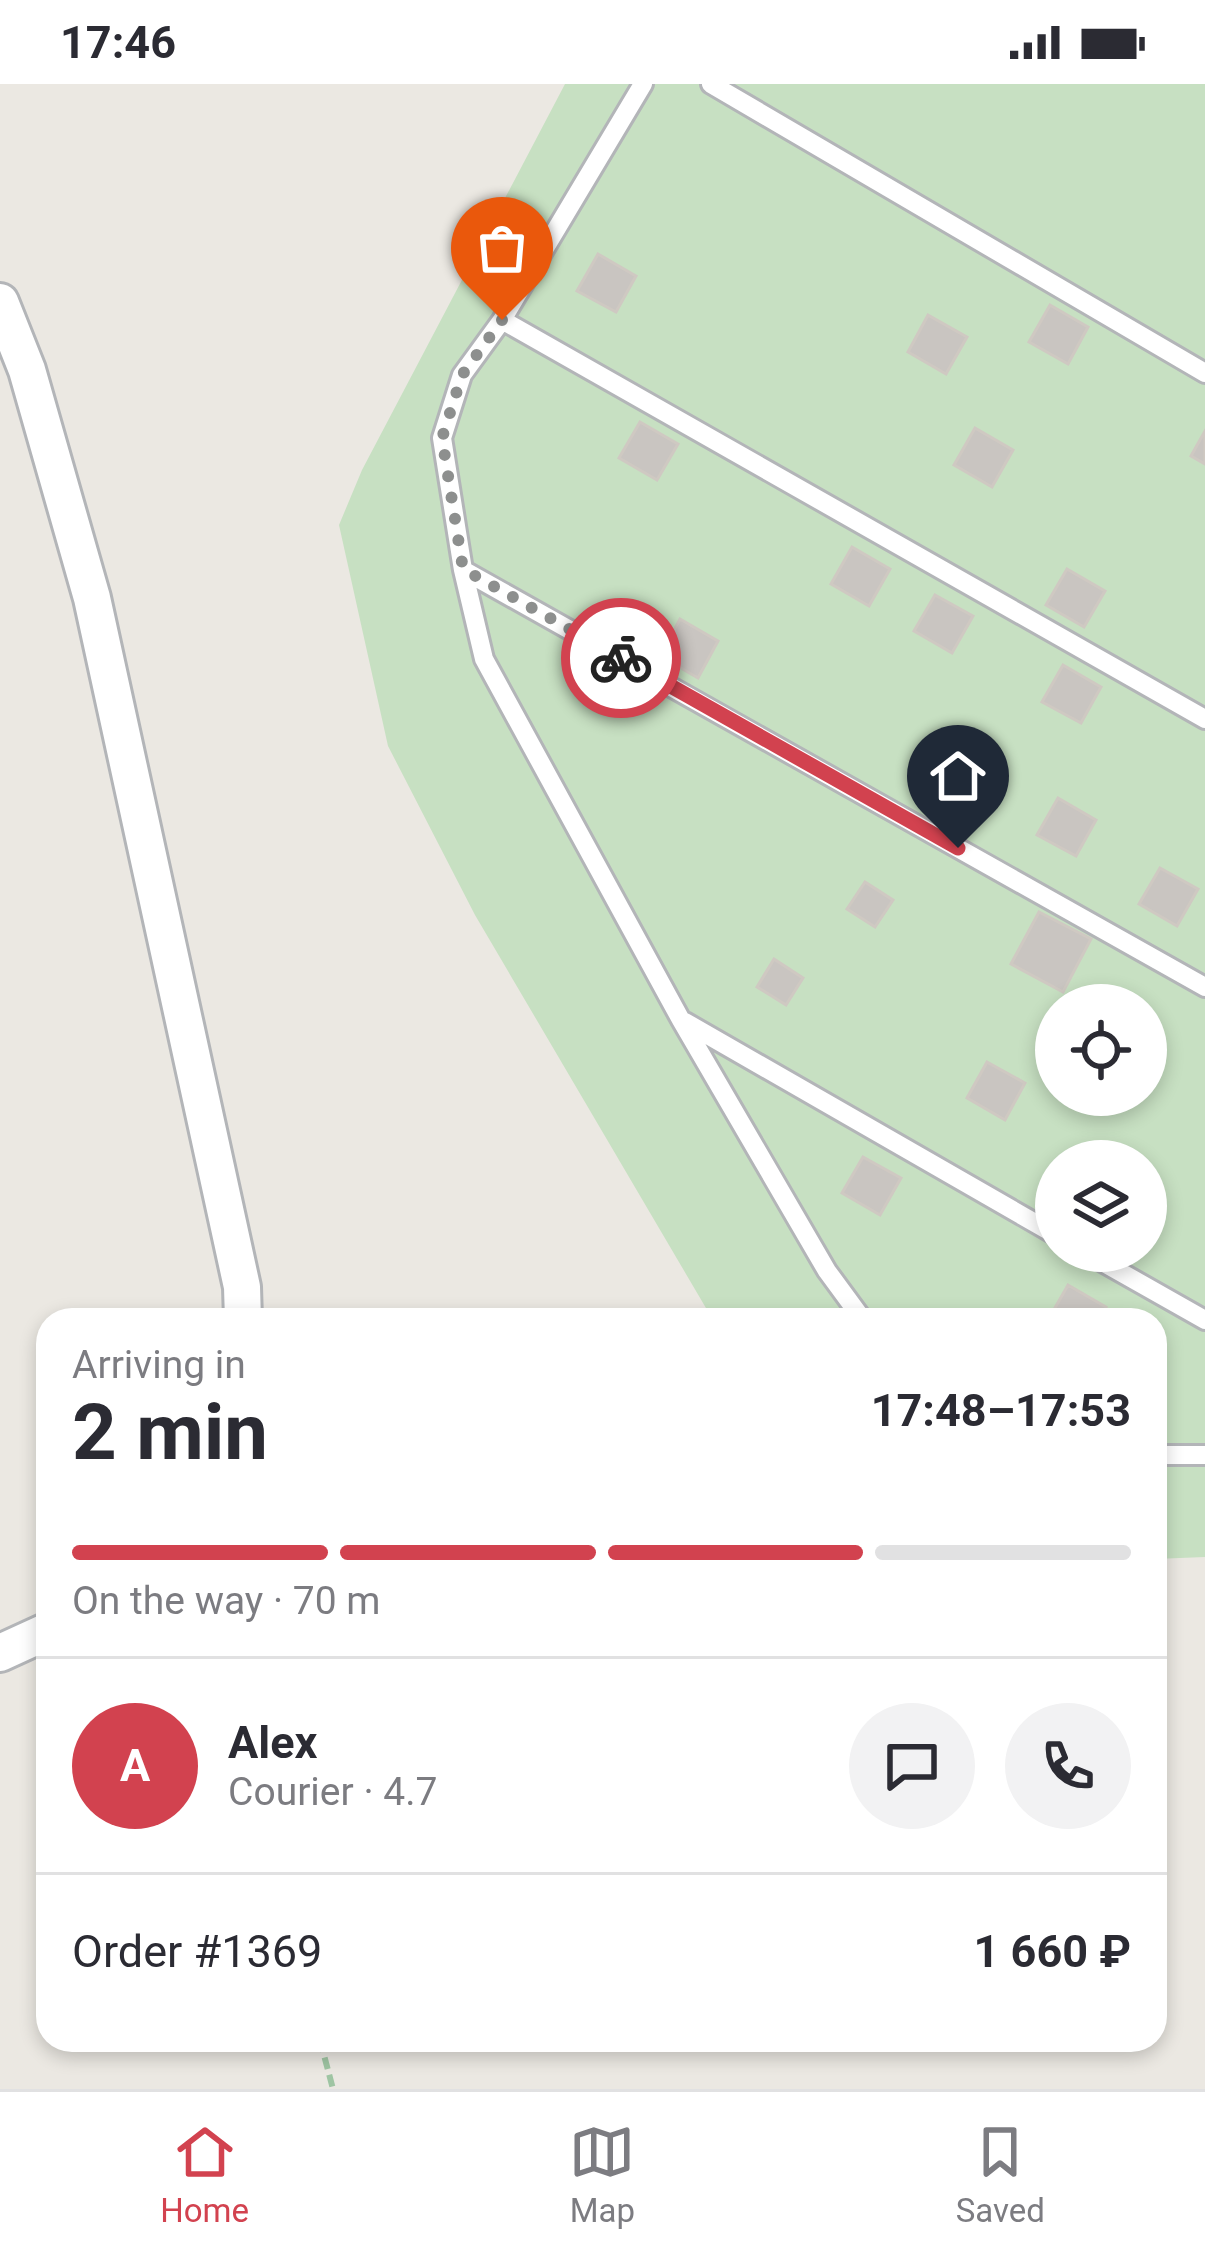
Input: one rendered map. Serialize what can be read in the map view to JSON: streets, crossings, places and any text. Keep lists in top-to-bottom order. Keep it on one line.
{"page":{"status":"17:46","heading":["2 min","Arriving in","17:48–17:53"],"panel":["Alex","Courier · 4.7","Order #1369","1 660 ₽"],"bar":"On the way · 70 m","round":"A","tabs":["Home","Map","Saved"]}}
